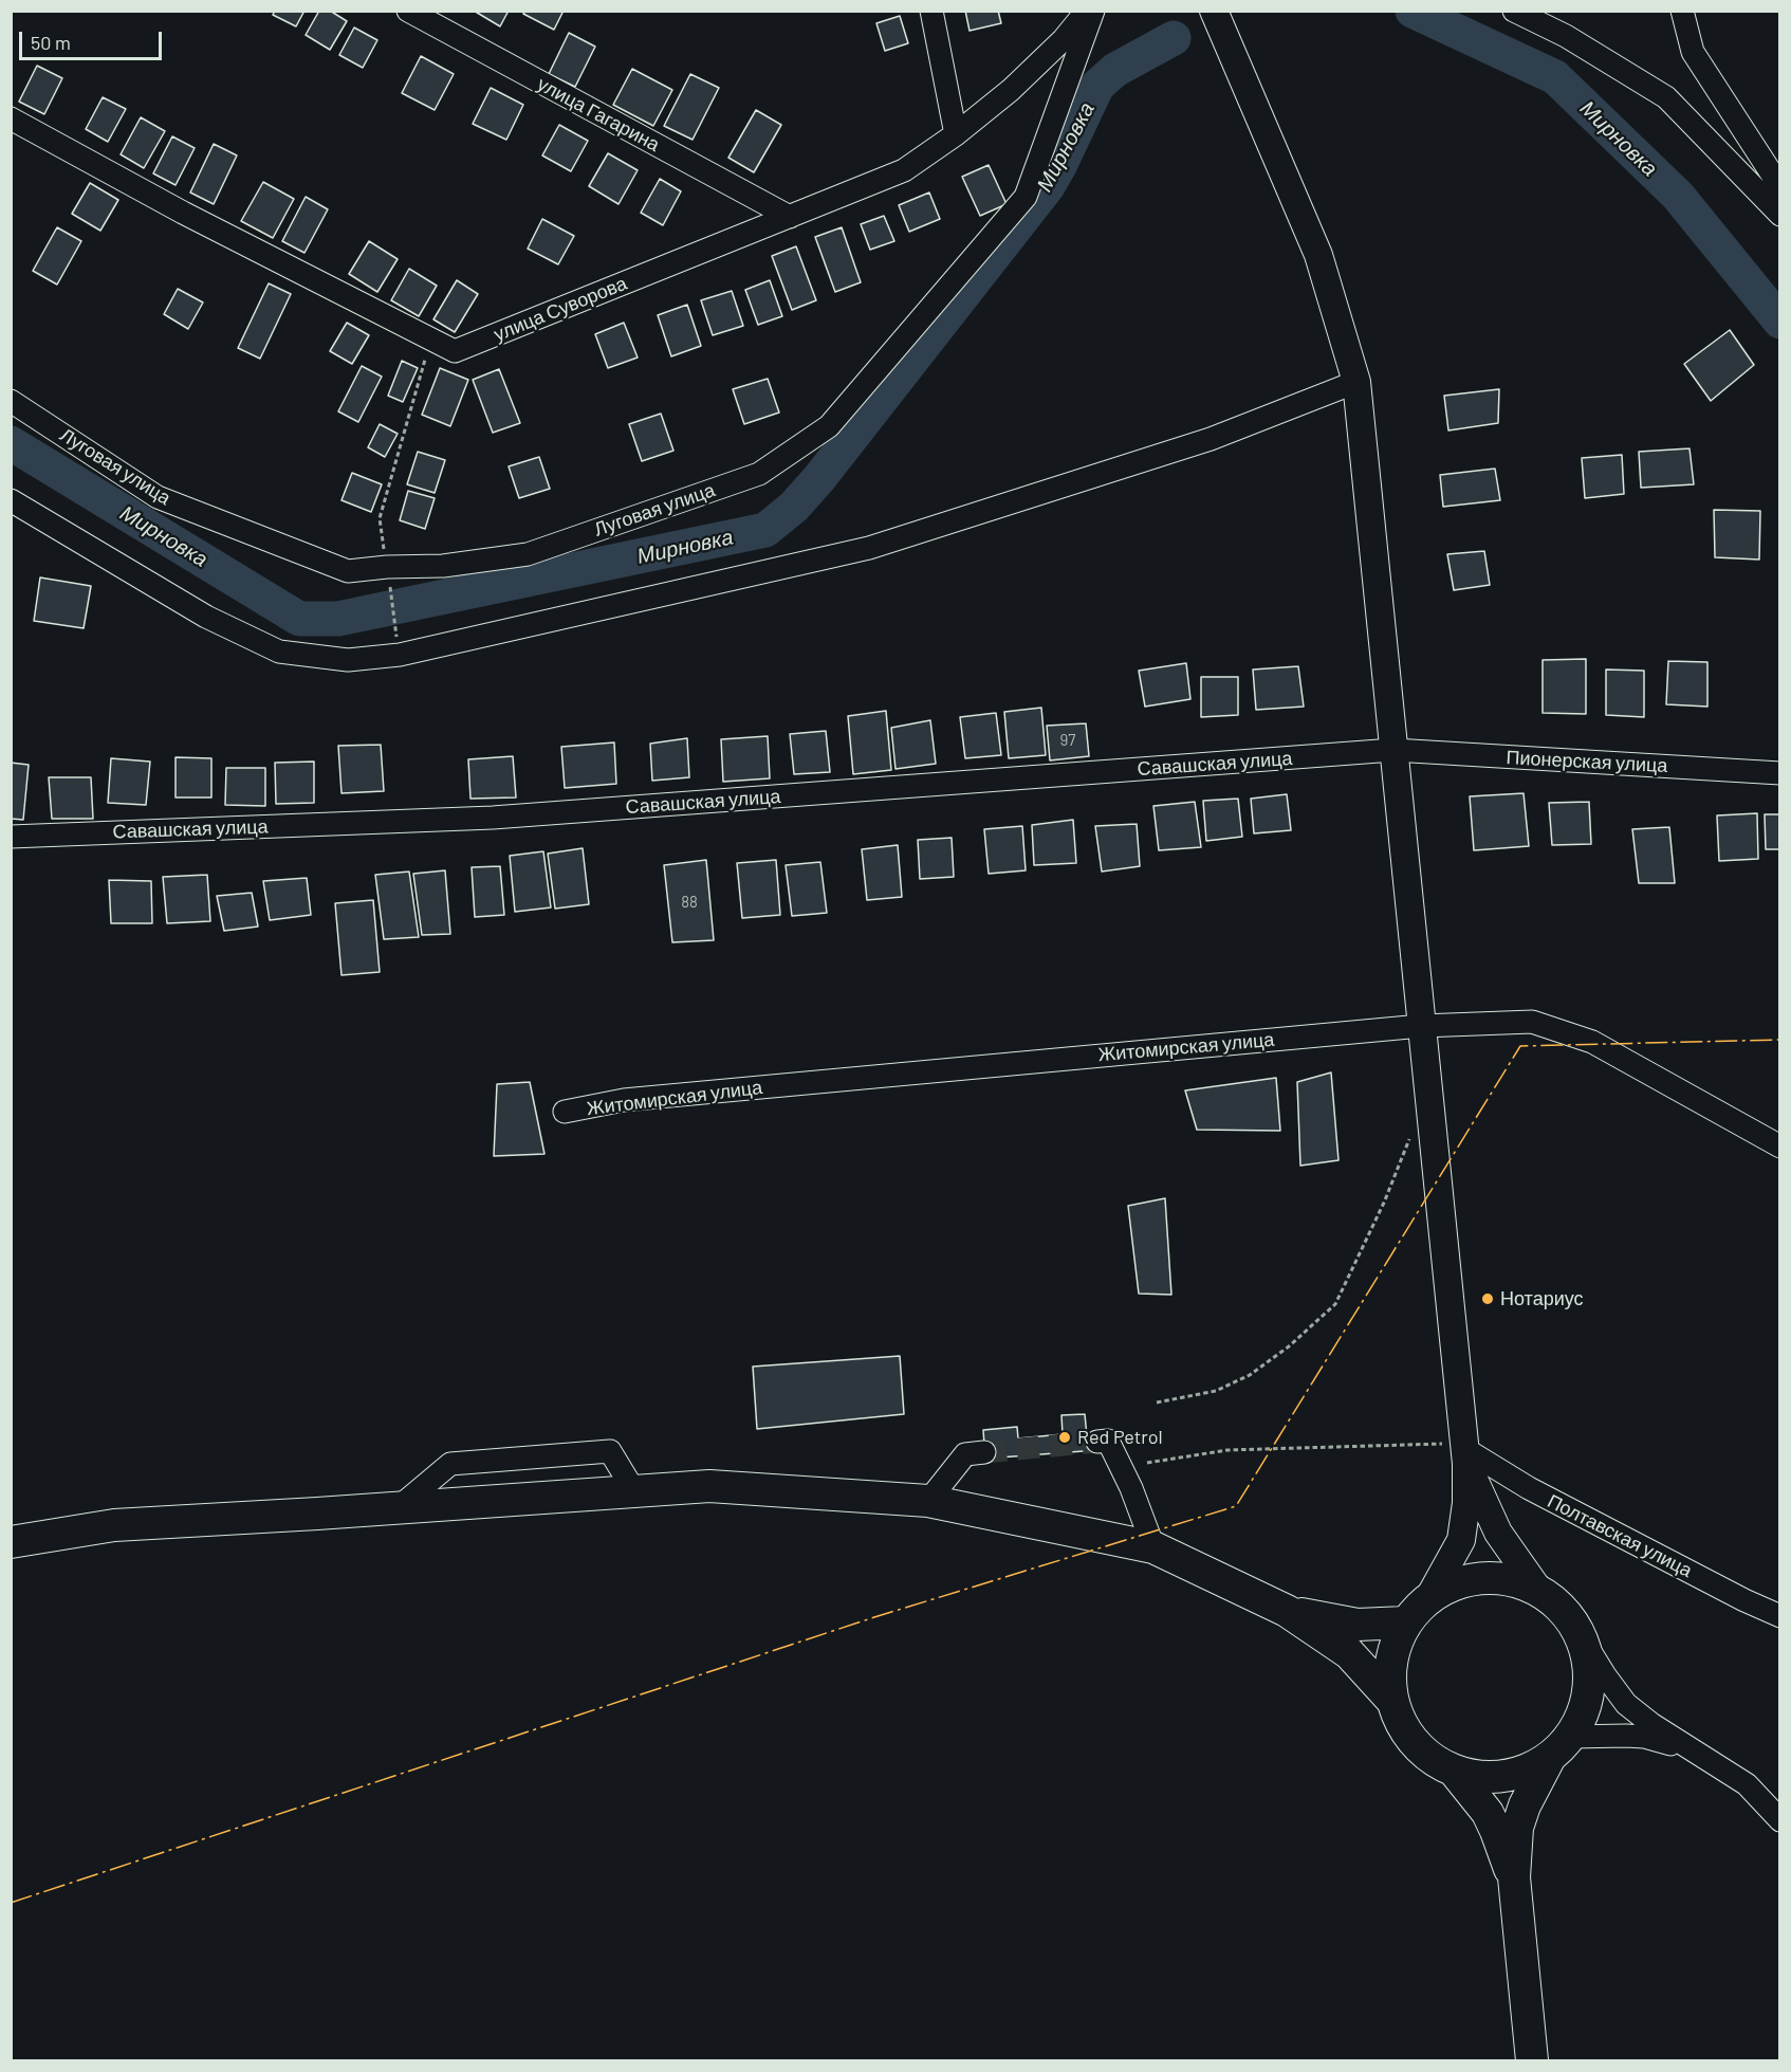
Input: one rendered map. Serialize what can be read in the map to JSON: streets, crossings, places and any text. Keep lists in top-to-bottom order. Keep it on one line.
{"streets":{"street":["улица Гагарина","улица Суворова","Луговая улица","Пионерская улица","Савашская улица","Житомирская улица","Полтавская улица"]},"crossings":[["улица Гагарина","улица Суворова"],["Пионерская улица","Савашская улица"]],"water":["Мирновка"],"places":["Нотариус","Red Petrol"],"house_numbers":["97","88"],"scale_bar":"50 m"}
